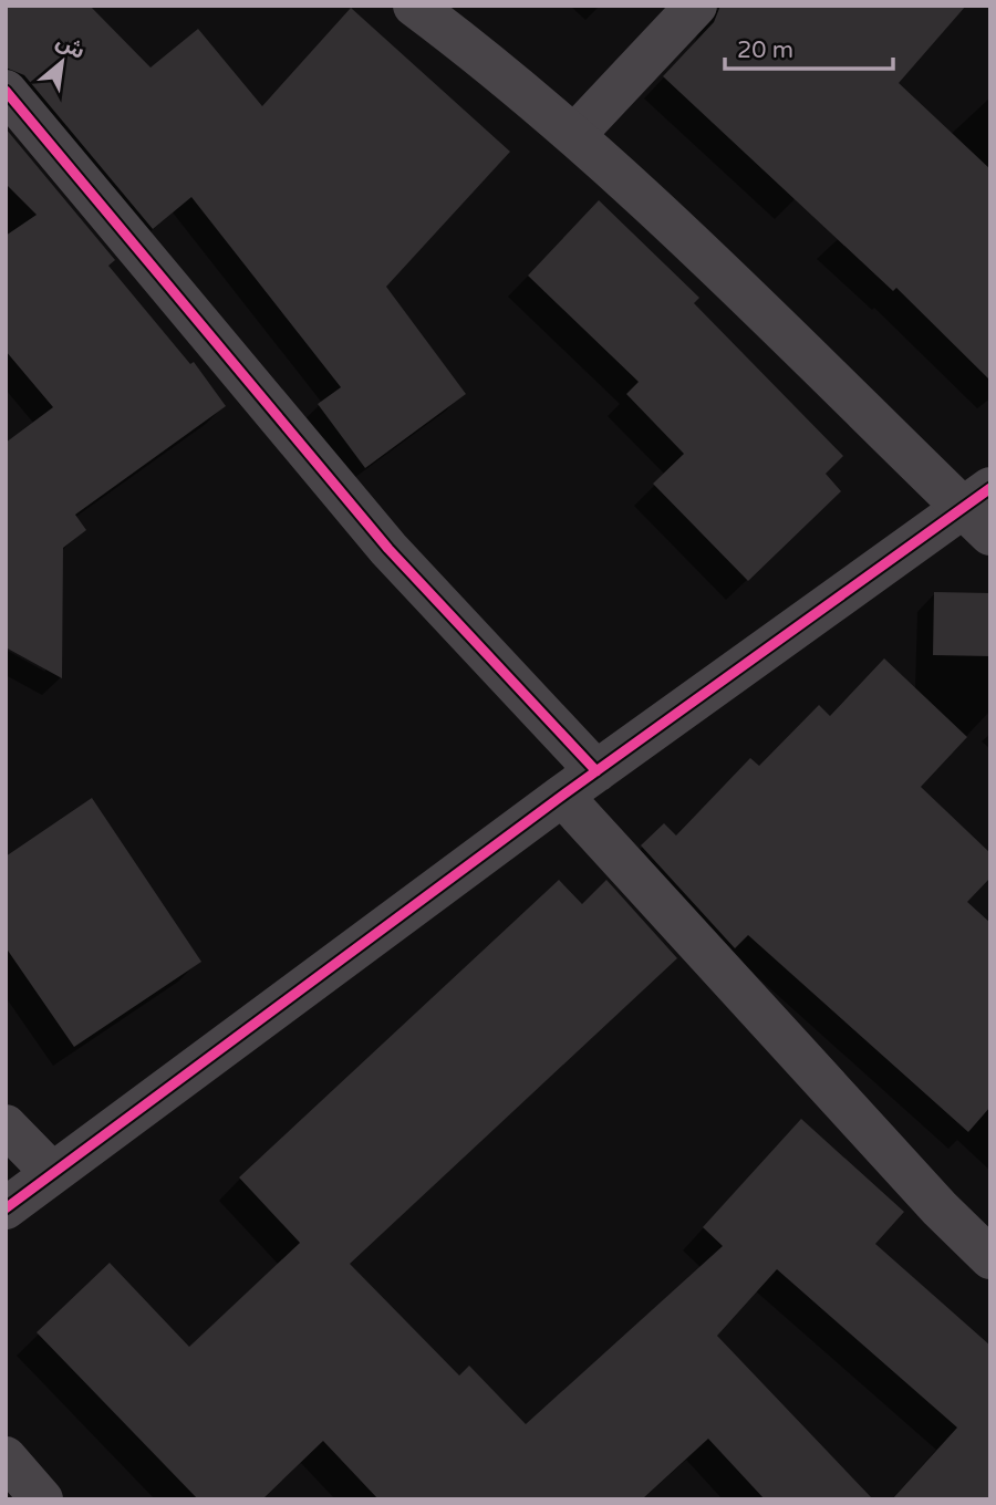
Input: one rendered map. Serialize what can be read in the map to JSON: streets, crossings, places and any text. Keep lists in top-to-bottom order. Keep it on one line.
{"scale_bar":"20 m","north":"top right"}
